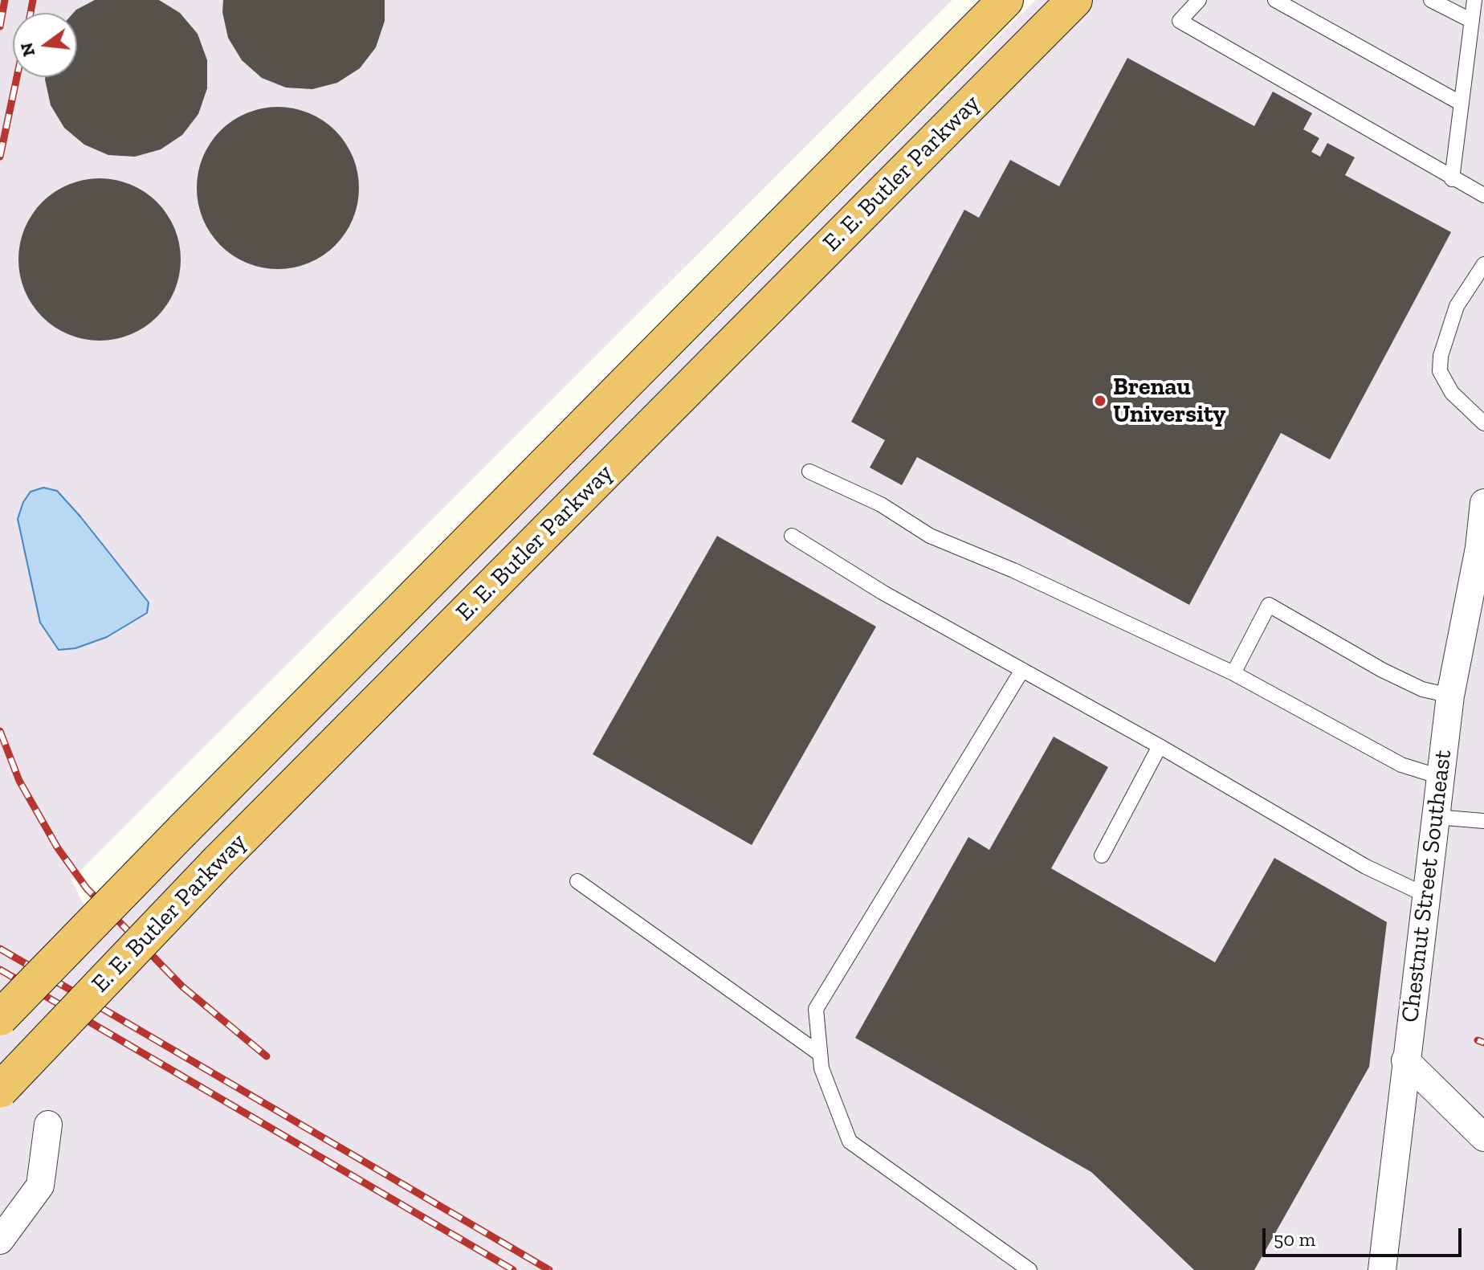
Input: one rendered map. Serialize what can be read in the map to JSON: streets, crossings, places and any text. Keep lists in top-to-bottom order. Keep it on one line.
{"streets":{"highway":["E. E. Butler Parkway"],"street":["Chestnut Street Southeast"]},"places":["Brenau University"],"scale_bar":"50 m","north":"left"}
